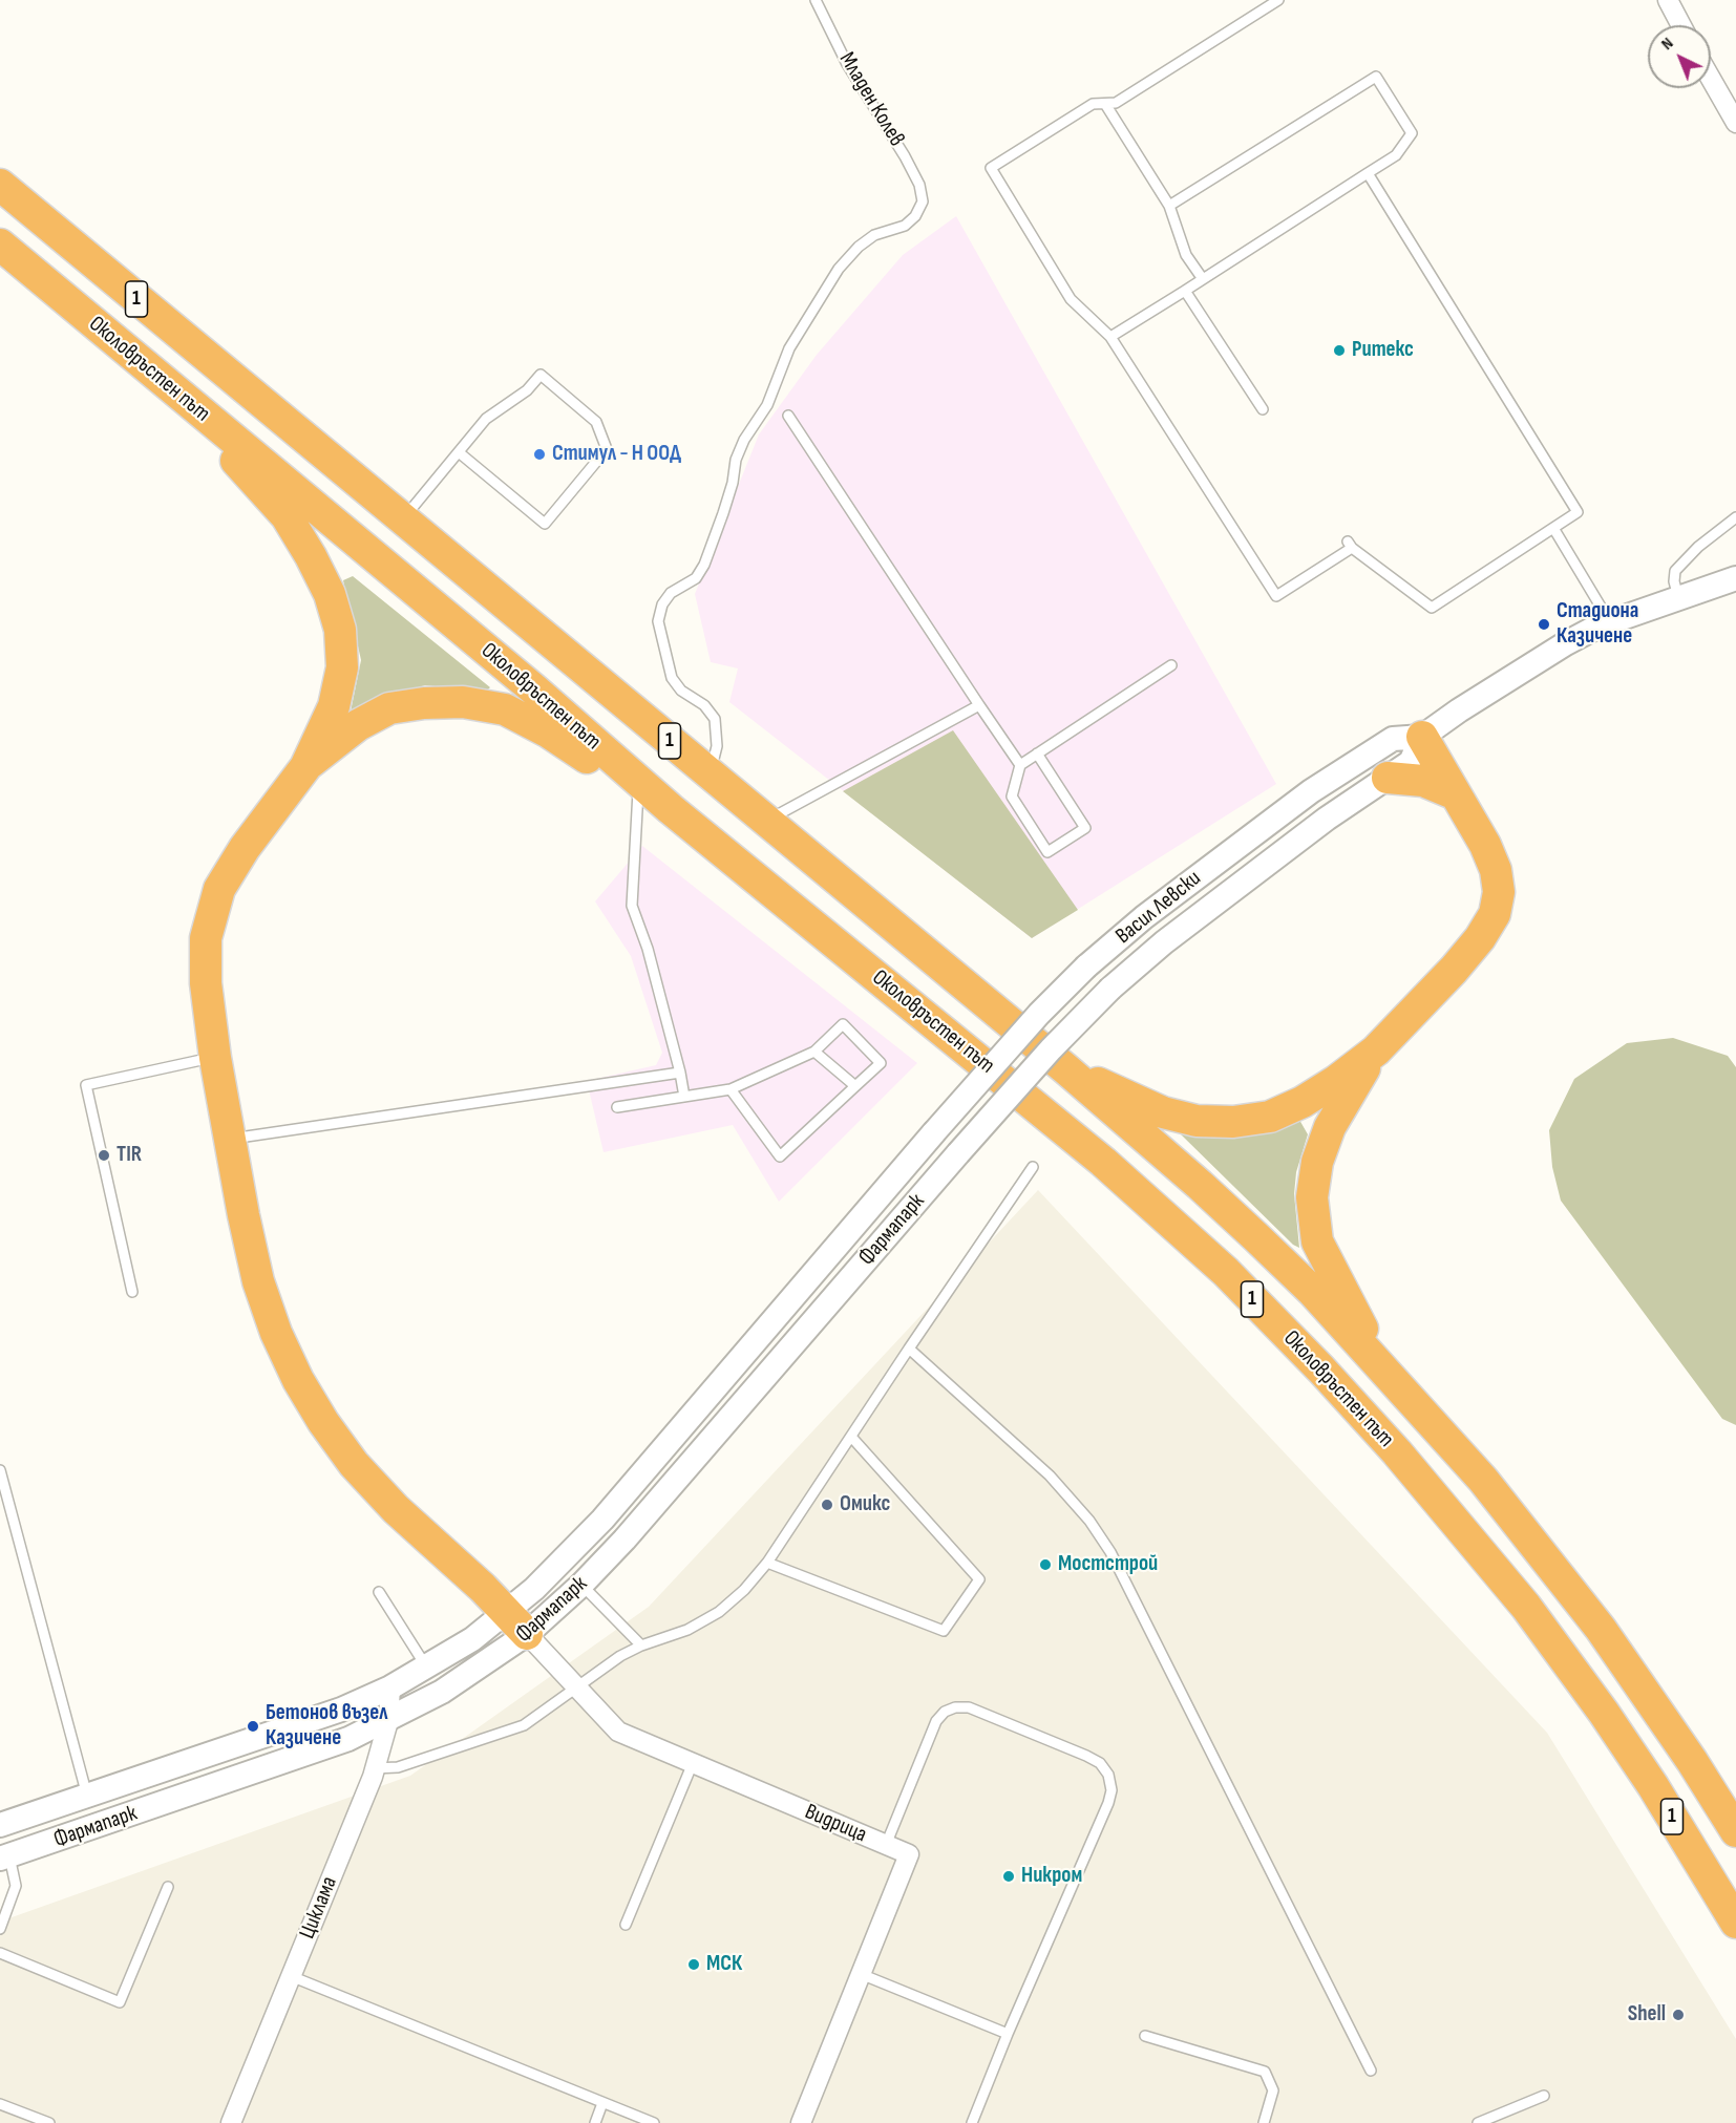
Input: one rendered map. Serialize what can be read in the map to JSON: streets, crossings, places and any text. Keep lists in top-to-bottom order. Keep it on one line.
{"streets":{"highway":["1","Околовръстен път"],"street":["Васил Левски","Фармапарк","Видрица","Циклама"],"lane":["Младен Колев"]},"crossings":[["Младен Колев","Околовръстен път"],["Васил Левски","Фармапарк"],["Фармапарк","Видрица"],["Фармапарк","Циклама"]],"places":["Ритекс","Стимул - Н ООД","Стадиона Казичене","TIR","Омикс","Мостстрой","Бетонов възел Казичене","Никром","МСК","Shell"],"north":"top left"}
